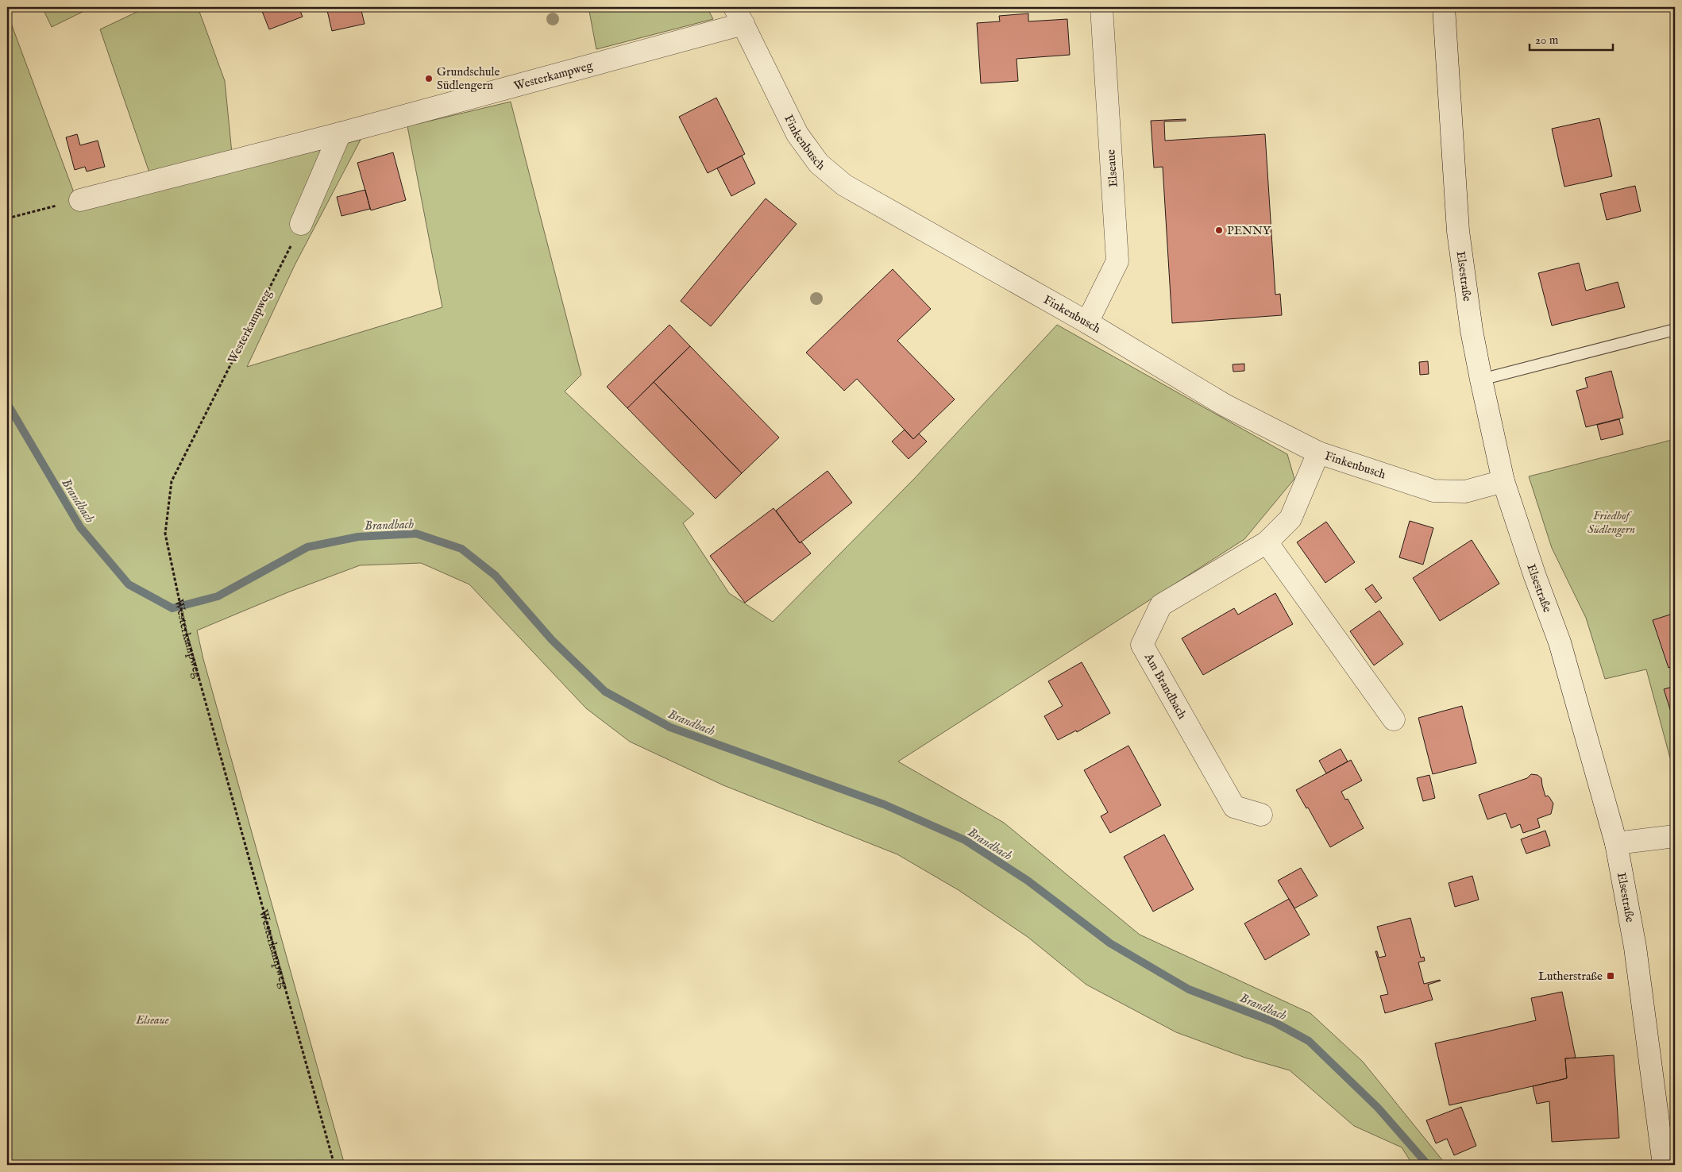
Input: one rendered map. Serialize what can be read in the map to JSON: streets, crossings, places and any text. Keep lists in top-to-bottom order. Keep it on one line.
{"streets":{"street":["Westerkampweg","Finkenbusch","Elseaue","Elsestraße","Am Brandbach"]},"crossings":[["Westerkampweg","Finkenbusch"],["Finkenbusch","Elseaue"],["Finkenbusch","Elsestraße"],["Finkenbusch","Am Brandbach"]],"water":["Brandbach"],"parks":["Friedhof Südlengern","Elseaue"],"places":{"other":["Grundschule Südlengern","PENNY"],"transit":["Lutherstraße"]},"scale_bar":"20 m"}
